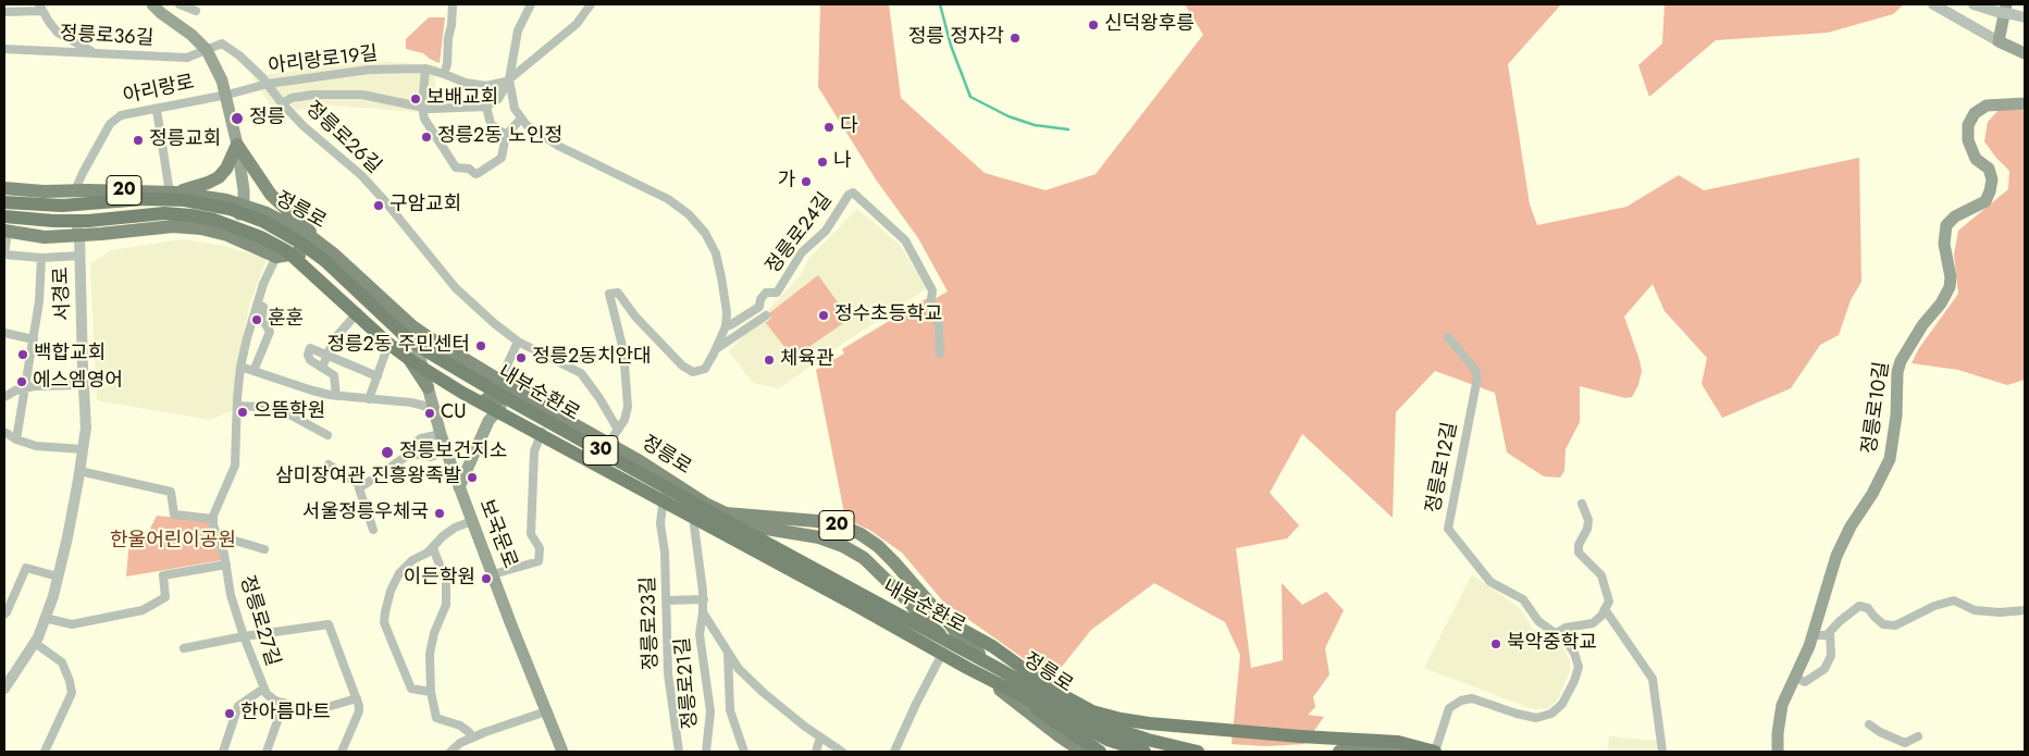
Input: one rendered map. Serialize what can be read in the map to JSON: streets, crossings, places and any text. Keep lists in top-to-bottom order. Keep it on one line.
{"streets":{"highway":["내부순환로","30"],"main road":["아리랑로","20","정릉로","정릉로10길","보국문로"],"street":["정릉로36길","아리랑로19길","정릉로26길","정릉로24길","서경로","정릉로12길","정릉로27길","정릉로23길","정릉로21길"]},"crossings":[["정릉로36길","아리랑로"],["정릉로36길","정릉로26길"],["아리랑로19길","아리랑로"],["아리랑로19길","정릉로26길"],["아리랑로","정릉로26길"],["아리랑로","정릉로"],["아리랑로","서경로"],["20","정릉로"],["20","서경로"],["정릉로","서경로"],["정릉로","보국문로"],["정릉로","정릉로23길"],["정릉로","정릉로21길"]],"parks":["한울어린이공원"],"places":["신덕왕후릉","정릉 정자각","보배교회","정릉","다","정릉2동 노인정","정릉교회","나","가","구암교회","정수초등학교","훈훈","정릉2동 주민센터","백합교회","정릉2동치안대","체육관","에스엠영어","으뜸학원","CU","정릉보건지소","삼미장여관 진흥왕족발","서울정릉우체국","이든학원","북악중학교","한아름마트"]}
